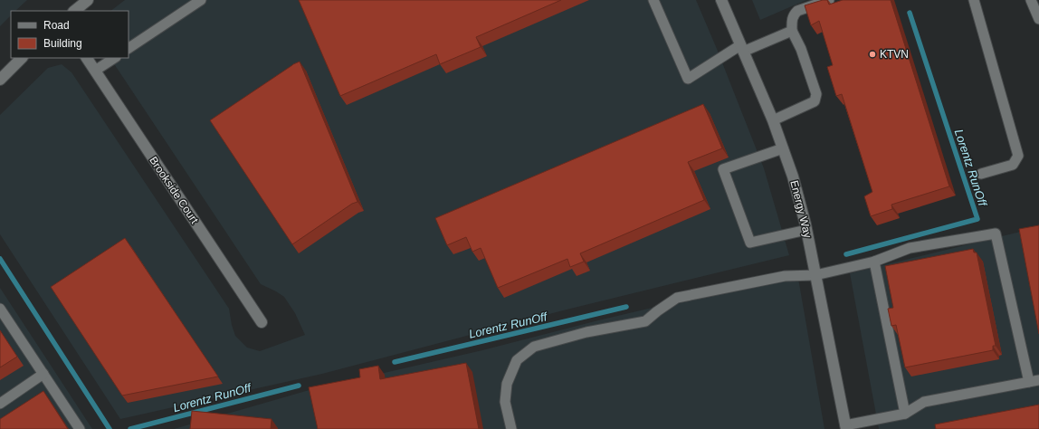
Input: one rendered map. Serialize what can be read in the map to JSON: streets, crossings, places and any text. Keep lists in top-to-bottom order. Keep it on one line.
{"streets":{"street":["Brookside Court","Energy Way"]},"water":["Lorentz RunOff"],"places":["KTVN"],"legend":["Road","Building"]}
